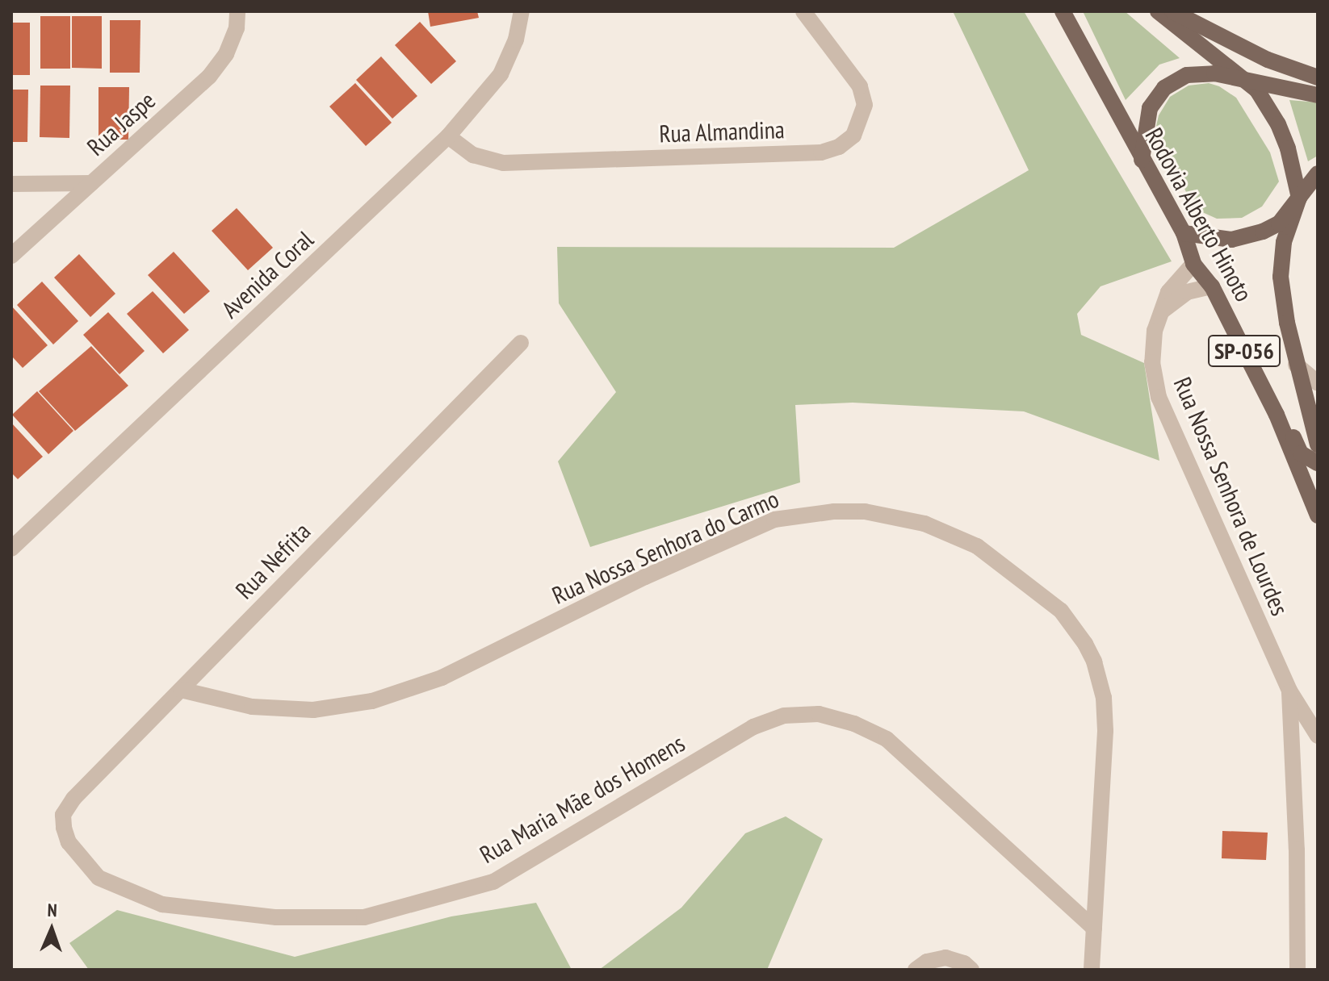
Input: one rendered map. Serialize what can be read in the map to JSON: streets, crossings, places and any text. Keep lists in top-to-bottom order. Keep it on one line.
{"streets":{"main road":["Rodovia Alberto Hinoto","SP-056"],"street":["Rua Jaspe","Rua Almandina","Avenida Coral","Rua Nossa Senhora de Lourdes","Rua Nossa Senhora do Carmo","Rua Nefrita","Rua Maria Mãe dos Homens"]},"crossings":[["Rua Almandina","Avenida Coral"],["Rodovia Alberto Hinoto","Rua Nossa Senhora de Lourdes"],["Rua Nossa Senhora do Carmo","Rua Nefrita"],["Rua Nossa Senhora do Carmo","Rua Maria Mãe dos Homens"],["Rua Nefrita","Rua Maria Mãe dos Homens"]],"north":"top"}
